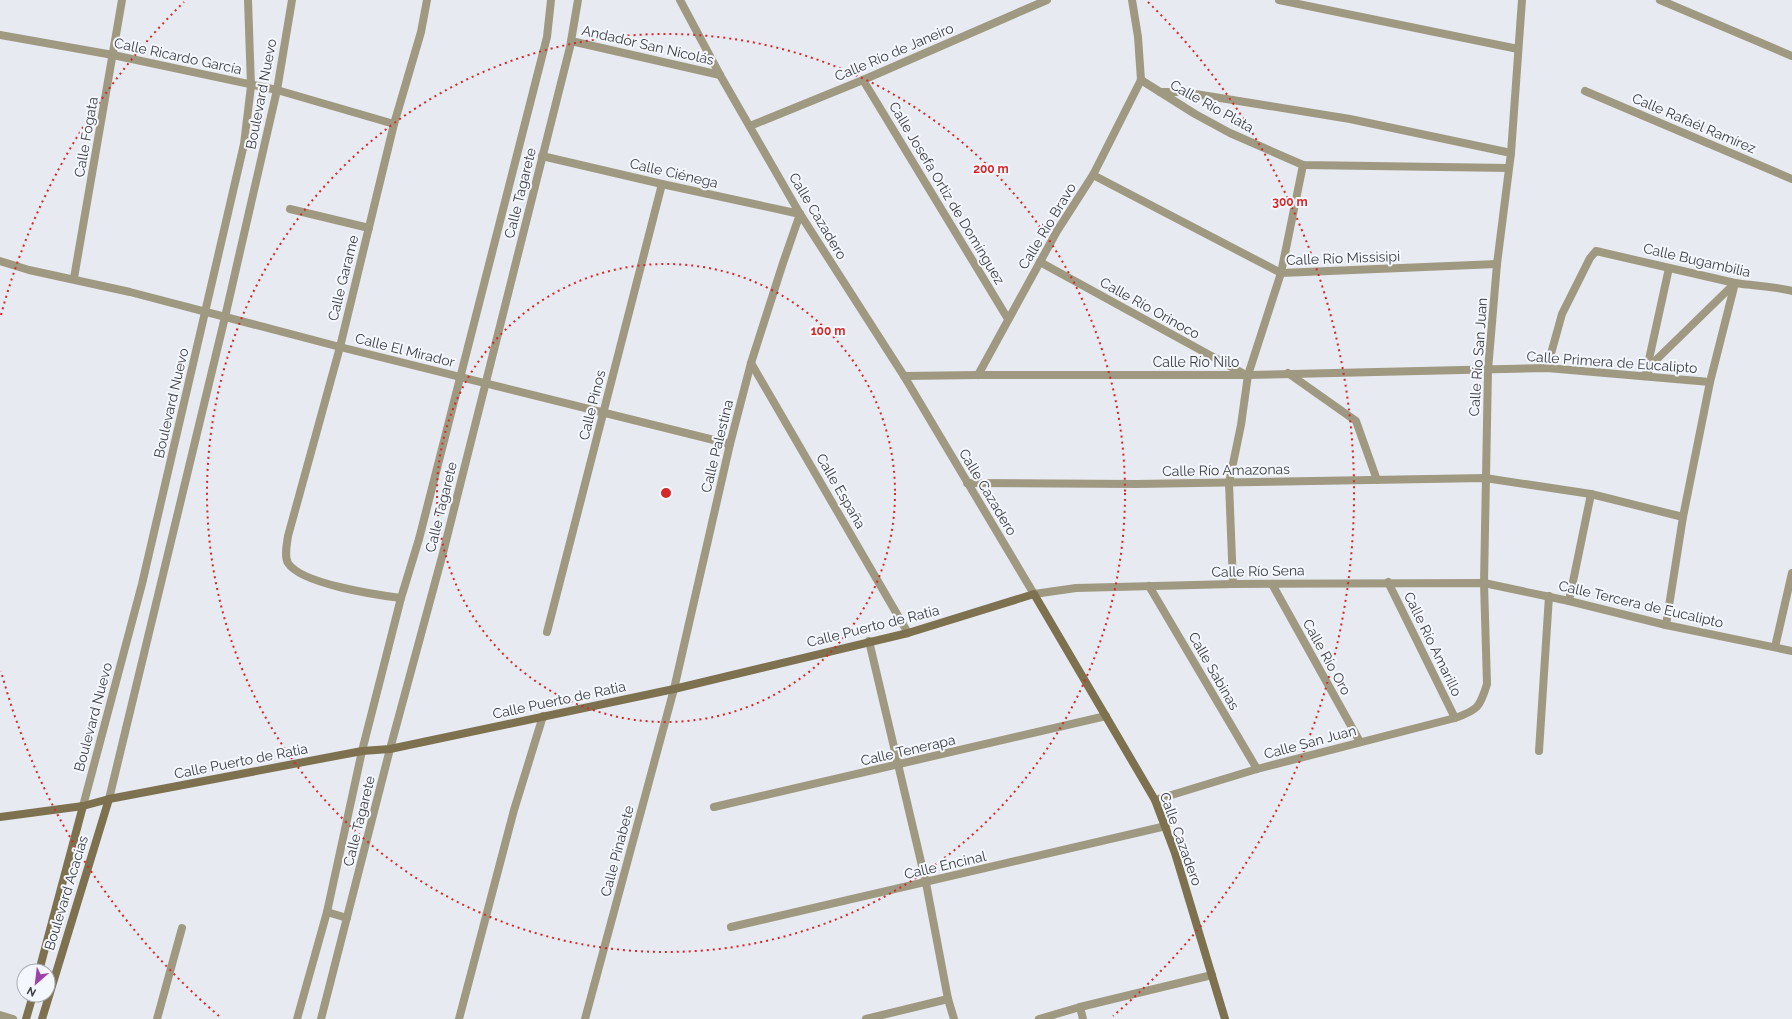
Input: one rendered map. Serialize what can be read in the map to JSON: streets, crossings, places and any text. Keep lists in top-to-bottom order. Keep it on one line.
{"streets":{"street":["Andador San Nicolás","Calle Río de Janeiro","Calle Ricardo García","Boulevard Nuevo","Calle Río Plata","Calle Rafaél Ramírez","Calle Fogata","Calle Ciénega","Calle Tagarete","Calle Josefa Ortiz de Domínguez","Calle Cazadero","Calle Río Bravo","Calle Río Missisipi","Calle Bugambilia","Calle Garame","Calle Río Orinoco","Calle El Mirador","Calle Río San Juan","Calle Río Nilo","Calle Primera de Eucalipto","Calle Pinos","Calle Palestina","Calle Río Amazonas","Calle España","Calle Río Sena","Calle Tercera de Eucalipto","Calle Puerto de Ratia","Calle Río Amarillo","Calle Río Oro","Calle Sabinas","Calle San Juan","Calle Tenerapa","Calle Pinabete","Calle Encinal","Boulevard Acacias"]},"crossings":[["Andador San Nicolás","Calle Tagarete"],["Andador San Nicolás","Calle Cazadero"],["Calle Río de Janeiro","Calle Josefa Ortiz de Domínguez"],["Calle Río de Janeiro","Calle Cazadero"],["Calle Ricardo García","Boulevard Nuevo"],["Calle Ricardo García","Calle Fogata"],["Calle Ricardo García","Calle Garame"],["Boulevard Nuevo","Calle El Mirador"],["Boulevard Nuevo","Calle Puerto de Ratia"],["Boulevard Nuevo","Boulevard Acacias"],["Calle Río Plata","Calle Río San Juan"],["Calle Fogata","Calle El Mirador"],["Calle Ciénega","Calle Tagarete"],["Calle Ciénega","Calle Cazadero"],["Calle Ciénega","Calle Pinos"],["Calle Ciénega","Calle Palestina"],["Calle Tagarete","Calle Garame"],["Calle Tagarete","Calle El Mirador"],["Calle Tagarete","Calle Puerto de Ratia"],["Calle Josefa Ortiz de Domínguez","Calle Río Bravo"],["Calle Cazadero","Calle Río Nilo"],["Calle Cazadero","Calle Palestina"],["Calle Cazadero","Calle Río Amazonas"],["Calle Cazadero","Calle Río Sena"],["Calle Cazadero","Calle Puerto de Ratia"],["Calle Cazadero","Calle San Juan"],["Calle Cazadero","Calle Tenerapa"],["Calle Cazadero","Calle Encinal"],["Calle Río Bravo","Calle Río Missisipi"],["Calle Río Bravo","Calle Río Orinoco"],["Calle Río Bravo","Calle Río Nilo"],["Calle Río Missisipi","Calle Río San Juan"],["Calle Bugambilia","Calle Primera de Eucalipto"],["Calle Garame","Calle El Mirador"],["Calle Río Orinoco","Calle Río Nilo"],["Calle El Mirador","Calle Pinos"],["Calle El Mirador","Calle Palestina"],["Calle Río San Juan","Calle Río Nilo"],["Calle Río San Juan","Calle Primera de Eucalipto"],["Calle Río San Juan","Calle Río Amazonas"],["Calle Río San Juan","Calle Río Sena"],["Calle Río San Juan","Calle Tercera de Eucalipto"],["Calle Río San Juan","Calle San Juan"],["Calle Río Nilo","Calle Primera de Eucalipto"],["Calle Palestina","Calle España"],["Calle Palestina","Calle Puerto de Ratia"],["Calle Palestina","Calle Pinabete"],["Calle España","Calle Puerto de Ratia"],["Calle Río Sena","Calle Tercera de Eucalipto"],["Calle Río Sena","Calle Puerto de Ratia"],["Calle Río Sena","Calle Río Amarillo"],["Calle Río Sena","Calle Río Oro"],["Calle Río Sena","Calle Sabinas"],["Calle Puerto de Ratia","Calle Pinabete"],["Calle Puerto de Ratia","Boulevard Acacias"],["Calle Río Amarillo","Calle San Juan"],["Calle Río Oro","Calle San Juan"],["Calle Sabinas","Calle San Juan"]],"north":"bottom left","rings":["200 m","300 m","100 m"]}
